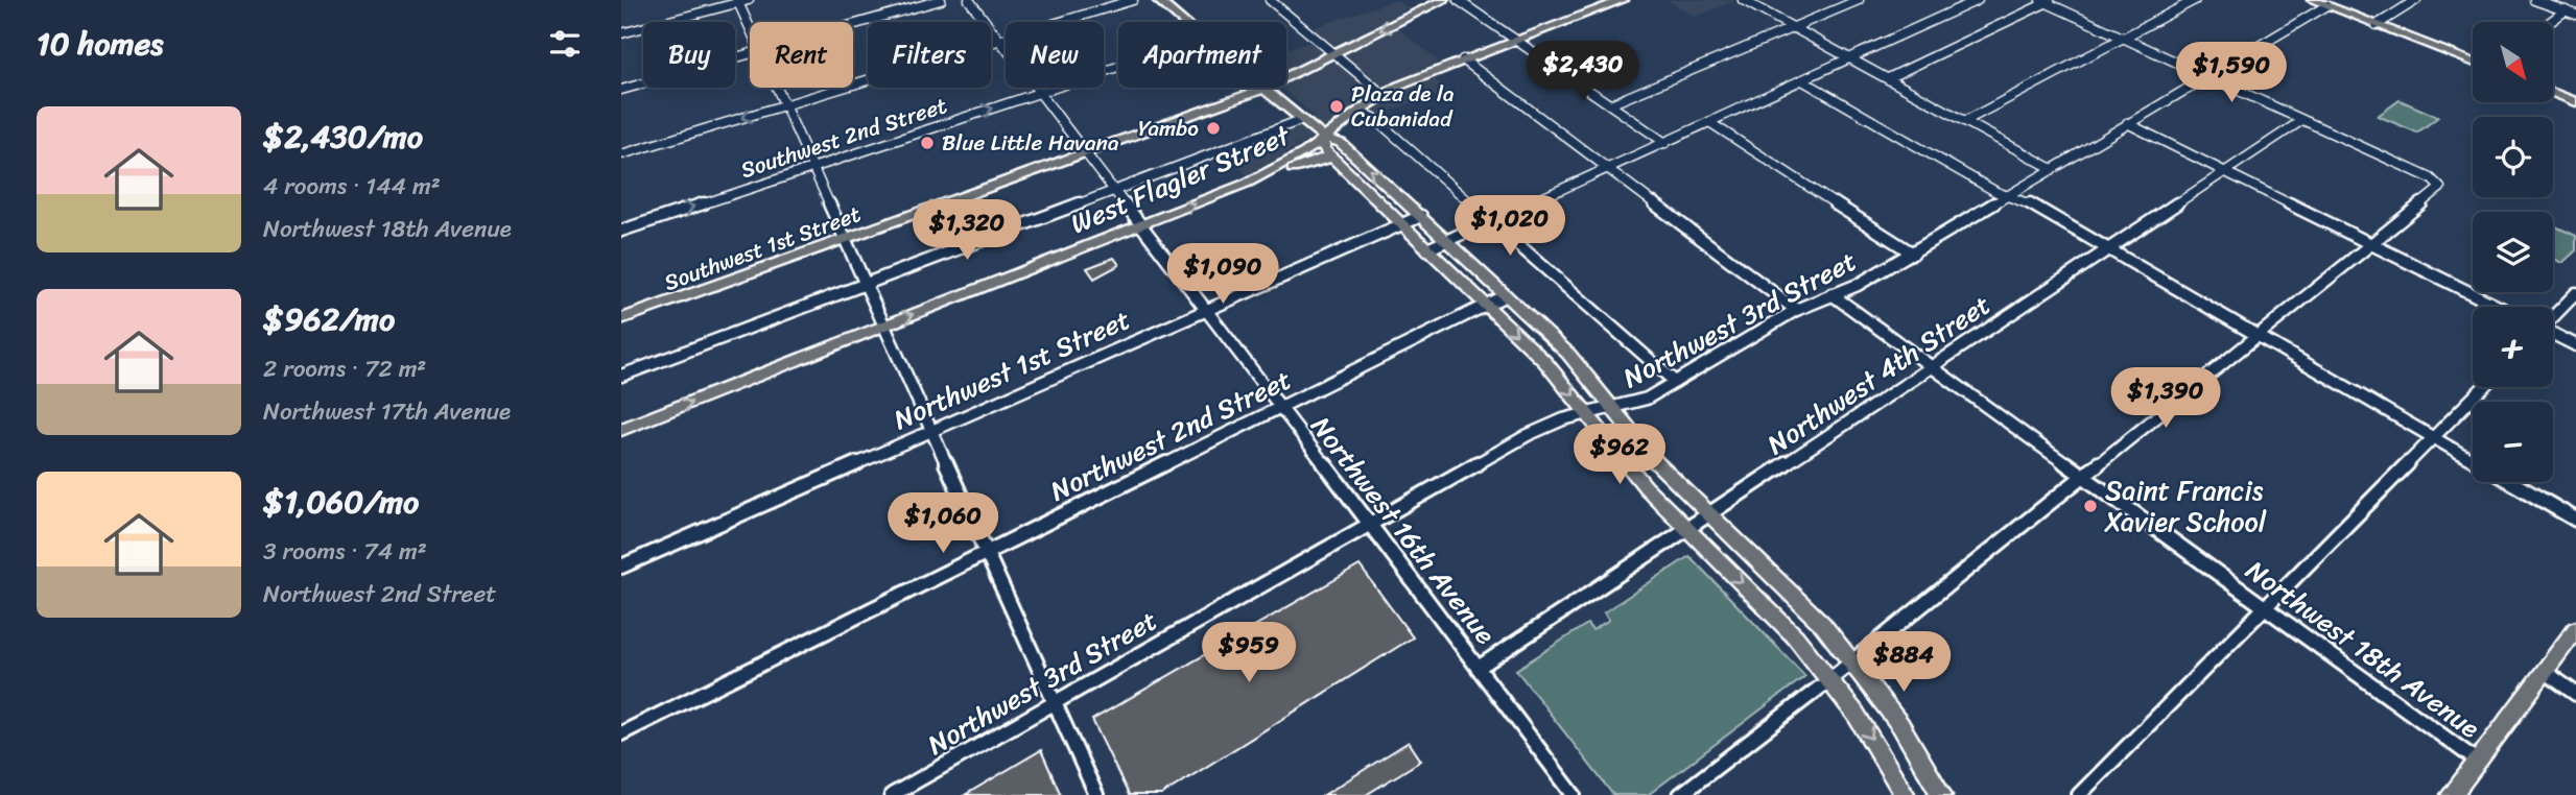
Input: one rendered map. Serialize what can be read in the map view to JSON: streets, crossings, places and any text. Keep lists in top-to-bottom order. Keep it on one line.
{"streets":{"main road":["West Flagler Street","Southwest 1st Street"],"street":["Southwest 2nd Street","Northwest 3rd Street","Northwest 1st Street","Northwest 4th Street","Northwest 2nd Street","Northwest 16th Avenue","Northwest 18th Avenue"]},"crossings":[["Southwest 2nd Street","Northwest 16th Avenue"],["West Flagler Street","Northwest 16th Avenue"],["Southwest 1st Street","Northwest 16th Avenue"],["Northwest 3rd Street","Northwest 16th Avenue"],["Northwest 3rd Street","Northwest 18th Avenue"],["Northwest 1st Street","Northwest 16th Avenue"],["Northwest 4th Street","Northwest 16th Avenue"],["Northwest 4th Street","Northwest 18th Avenue"],["Northwest 2nd Street","Northwest 16th Avenue"]],"one_way":["West Flagler Street"],"places":["Plaza de la Cubanidad","Yambo","Blue Little Havana","Saint Francis Xavier School"],"north":"bottom right","page":{"heading":"10 homes","map_buttons":["+","−"],"chip":["Buy","Rent","Filters","New","Apartment"],"price":["$2,430","$1,590","$1,020","$1,320","$1,090","$1,390","$962","$1,060","$959","$884"],"list":[{"name":"$2,430/mo","note":"4 rooms · 144 m² · Northwest 18th Avenue"},{"name":"$962/mo","note":"2 rooms · 72 m² · Northwest 17th Avenue"},{"name":"$1,060/mo","note":"3 rooms · 74 m² · Northwest 2nd Street"}]}}
